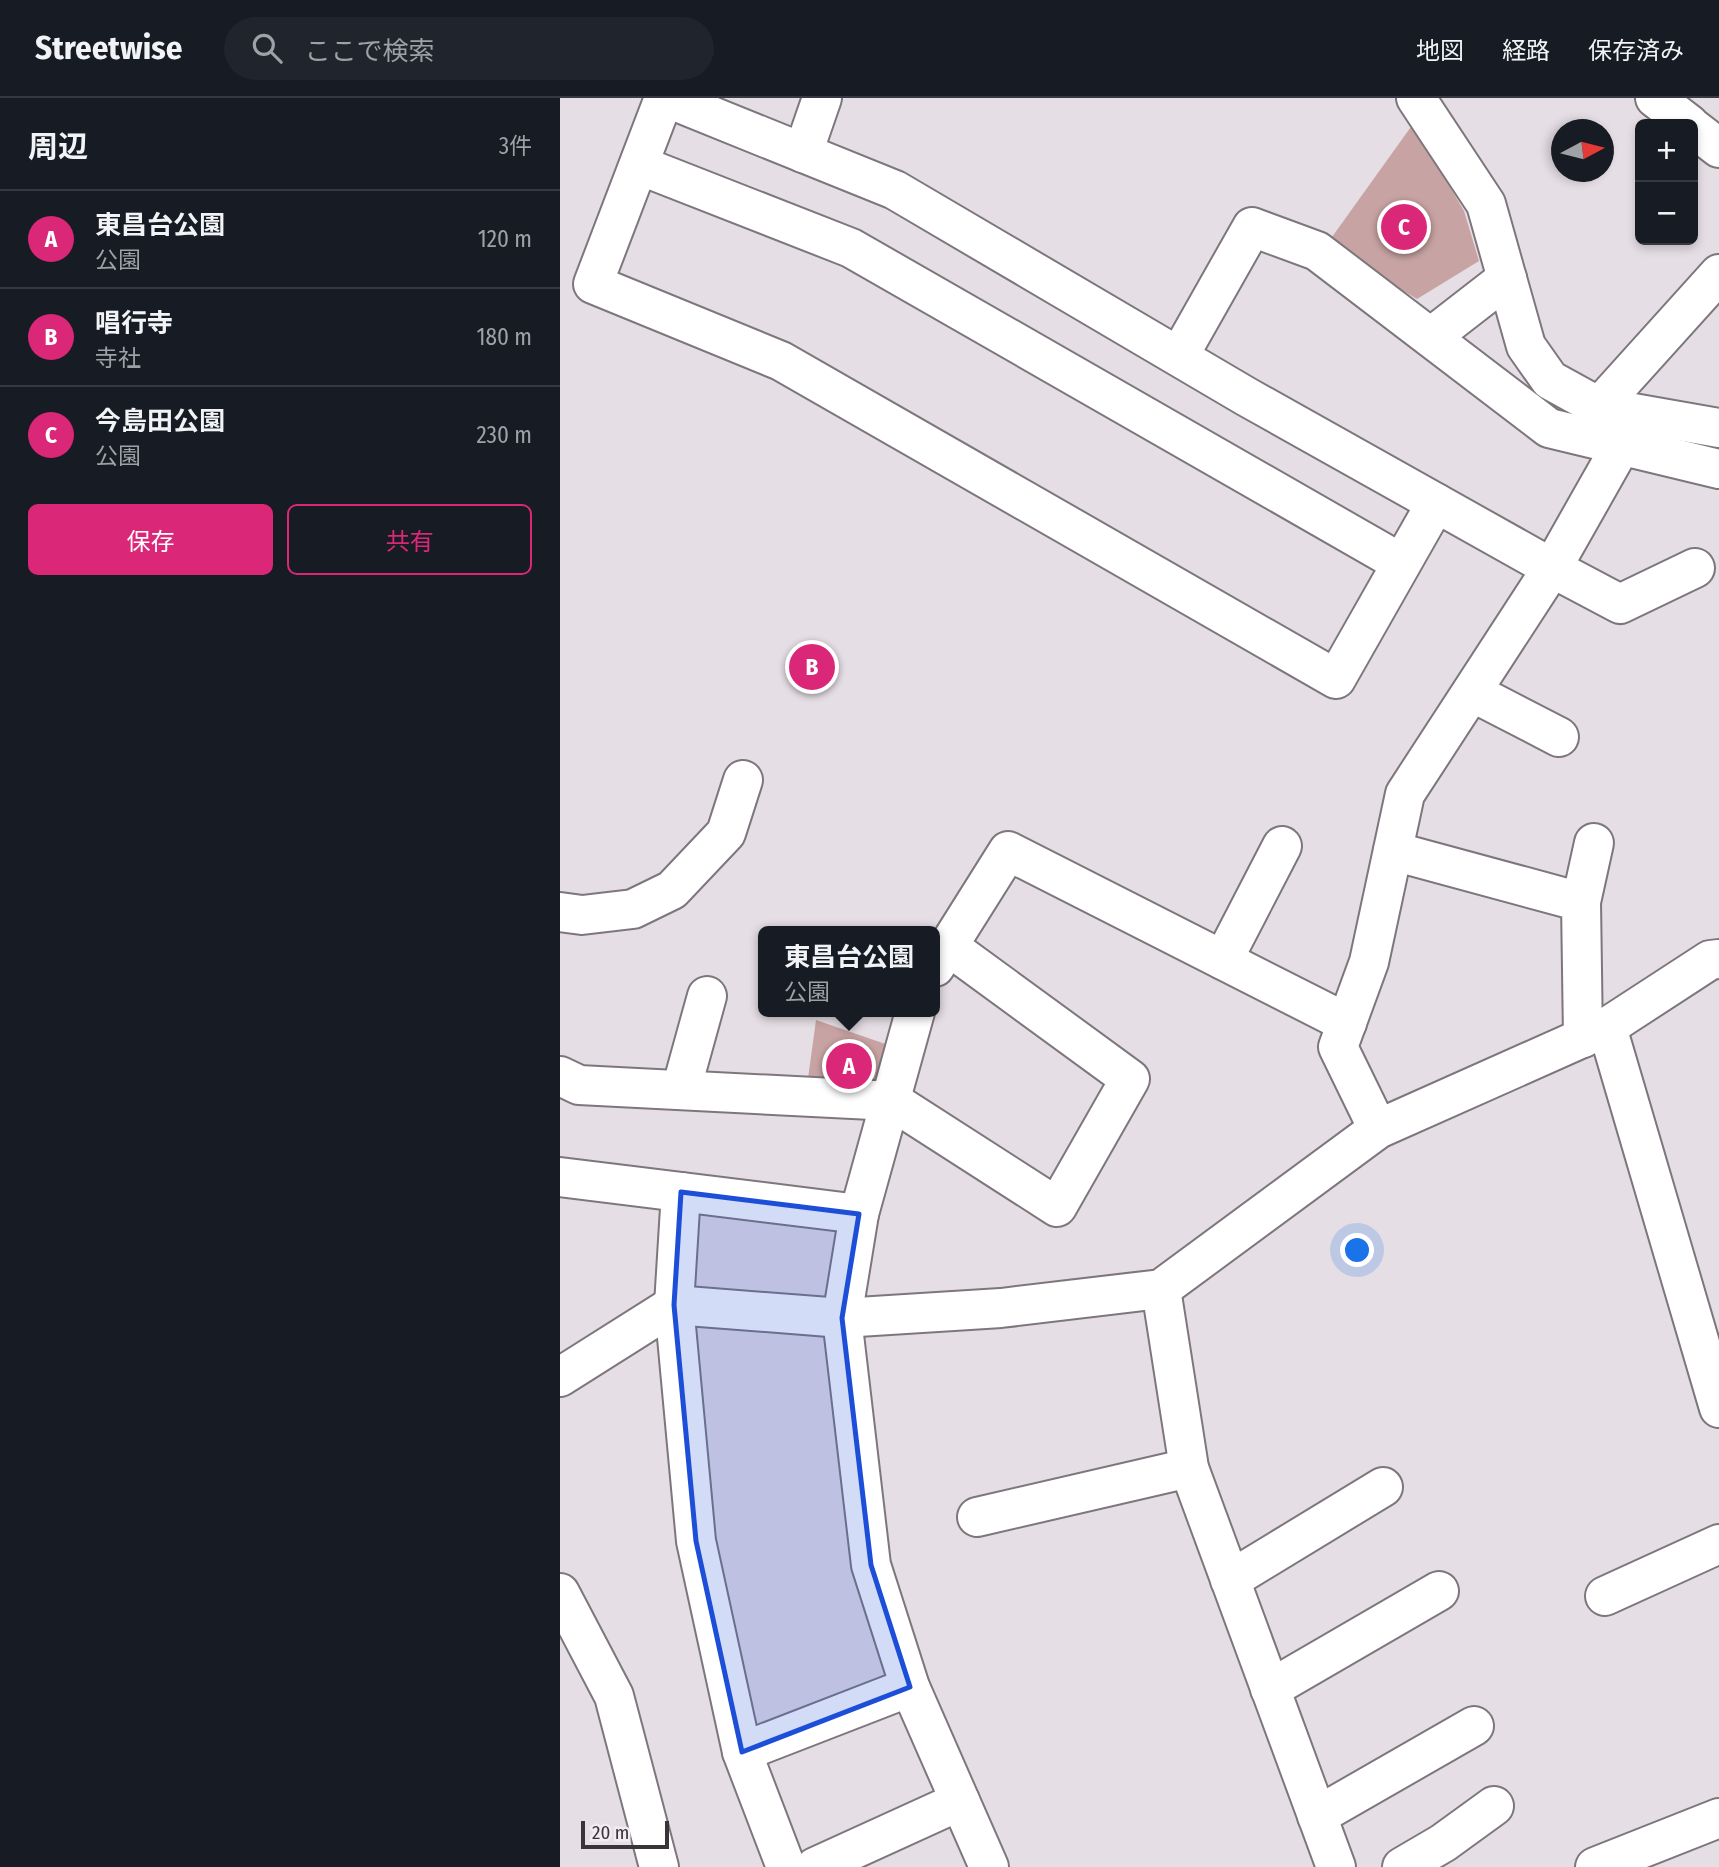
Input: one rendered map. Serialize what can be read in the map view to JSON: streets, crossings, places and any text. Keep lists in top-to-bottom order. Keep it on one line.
{"scale_bar":"20 m","north":"right","page":{"header":"Streetwise","search":"ここで検索","nav":["地図","経路","保存済み"],"heading":["周辺","3件"],"map_buttons":["+","−"],"list":[{"mark":"A","name":"東昌台公園","note":"公園","value":"120 m"},{"mark":"B","name":"唱行寺","note":"寺社","value":"180 m"},{"mark":"C","name":"今島田公園","note":"公園","value":"230 m"}],"pins":["C","B","A"],"buttons":["保存","共有"],"popup":["東昌台公園","公園"],"scale":"20 m"}}
